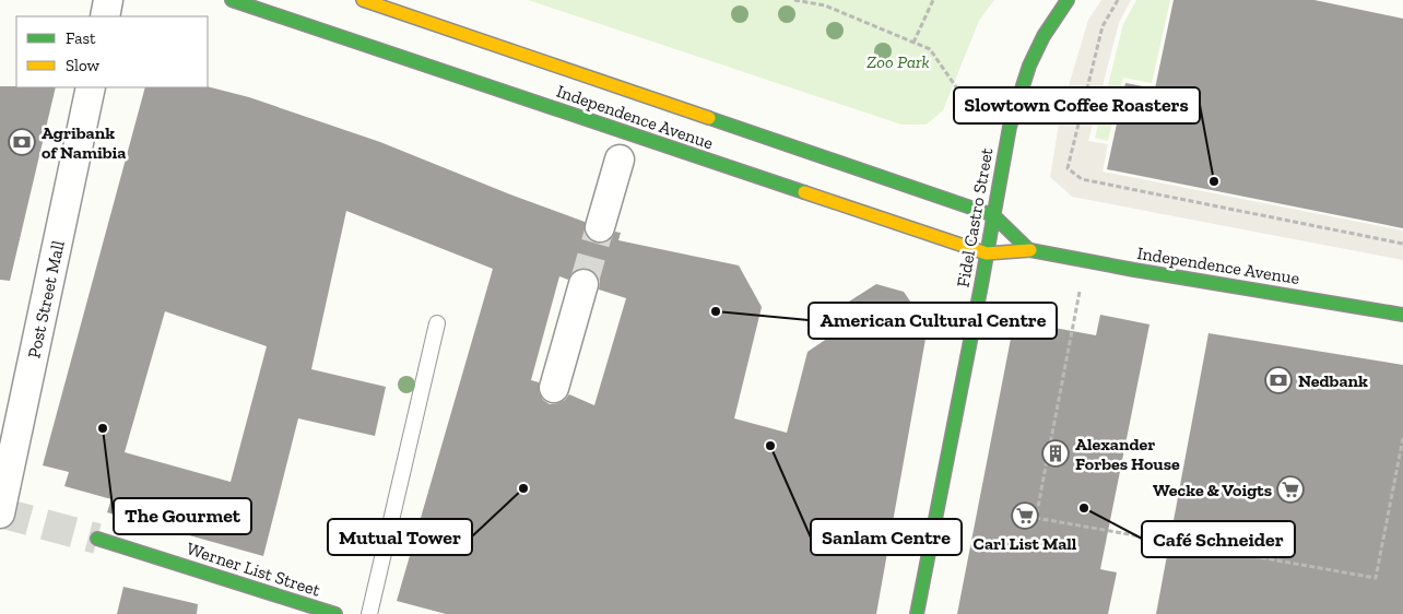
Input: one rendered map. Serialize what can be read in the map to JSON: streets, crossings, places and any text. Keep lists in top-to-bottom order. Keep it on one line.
{"streets":{"main road":["Independence Avenue","Fidel Castro Street","Werner List Street"],"street":["Post Street Mall"]},"crossings":[["Independence Avenue","Fidel Castro Street"]],"parks":["Zoo Park"],"places":{"bank":["Agribank of Namibia","Nedbank"],"other":["Slowtown Coffee Roasters","American Cultural Centre","The Gourmet","Sanlam Centre","Mutual Tower","Café Schneider"],"building":["Alexander Forbes House"],"supermarket":["Wecke & Voigts","Carl List Mall"]},"legend":["Fast","Slow"]}
